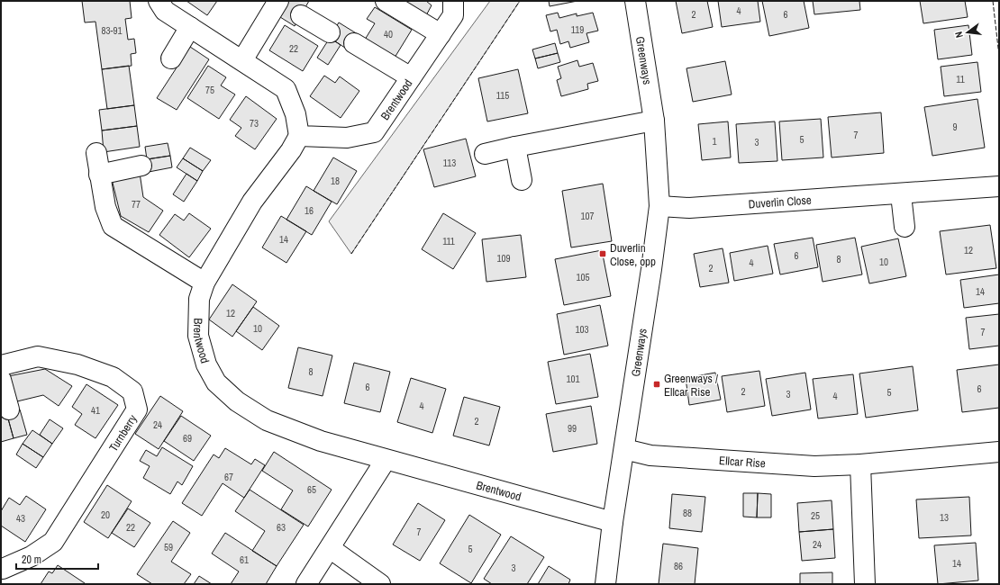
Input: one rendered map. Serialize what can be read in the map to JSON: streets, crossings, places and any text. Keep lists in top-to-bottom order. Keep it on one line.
{"streets":{"street":["Greenways","Brentwood","Duverlin Close","Turnberry","Ellcar Rise"]},"crossings":[["Greenways","Brentwood"],["Greenways","Duverlin Close"],["Greenways","Ellcar Rise"]],"places":{"transit":["Duverlin Close, opp","Greenways / Ellcar Rise"]},"house_numbers":["4","2","6","119","83-91","40","22","11","75","115","73","9","7","5","1","3","113","18","77","16","107","14","111","12","6","109","8","10","4","2","105","14","12","10","103","7","8","101","6","6","2","5","3","4","4","41","2","24","99","69","67","65","88","20","25","13","43","22","63","7","24","59","5","61","14","86","3"],"scale_bar":"20 m","north":"left"}
